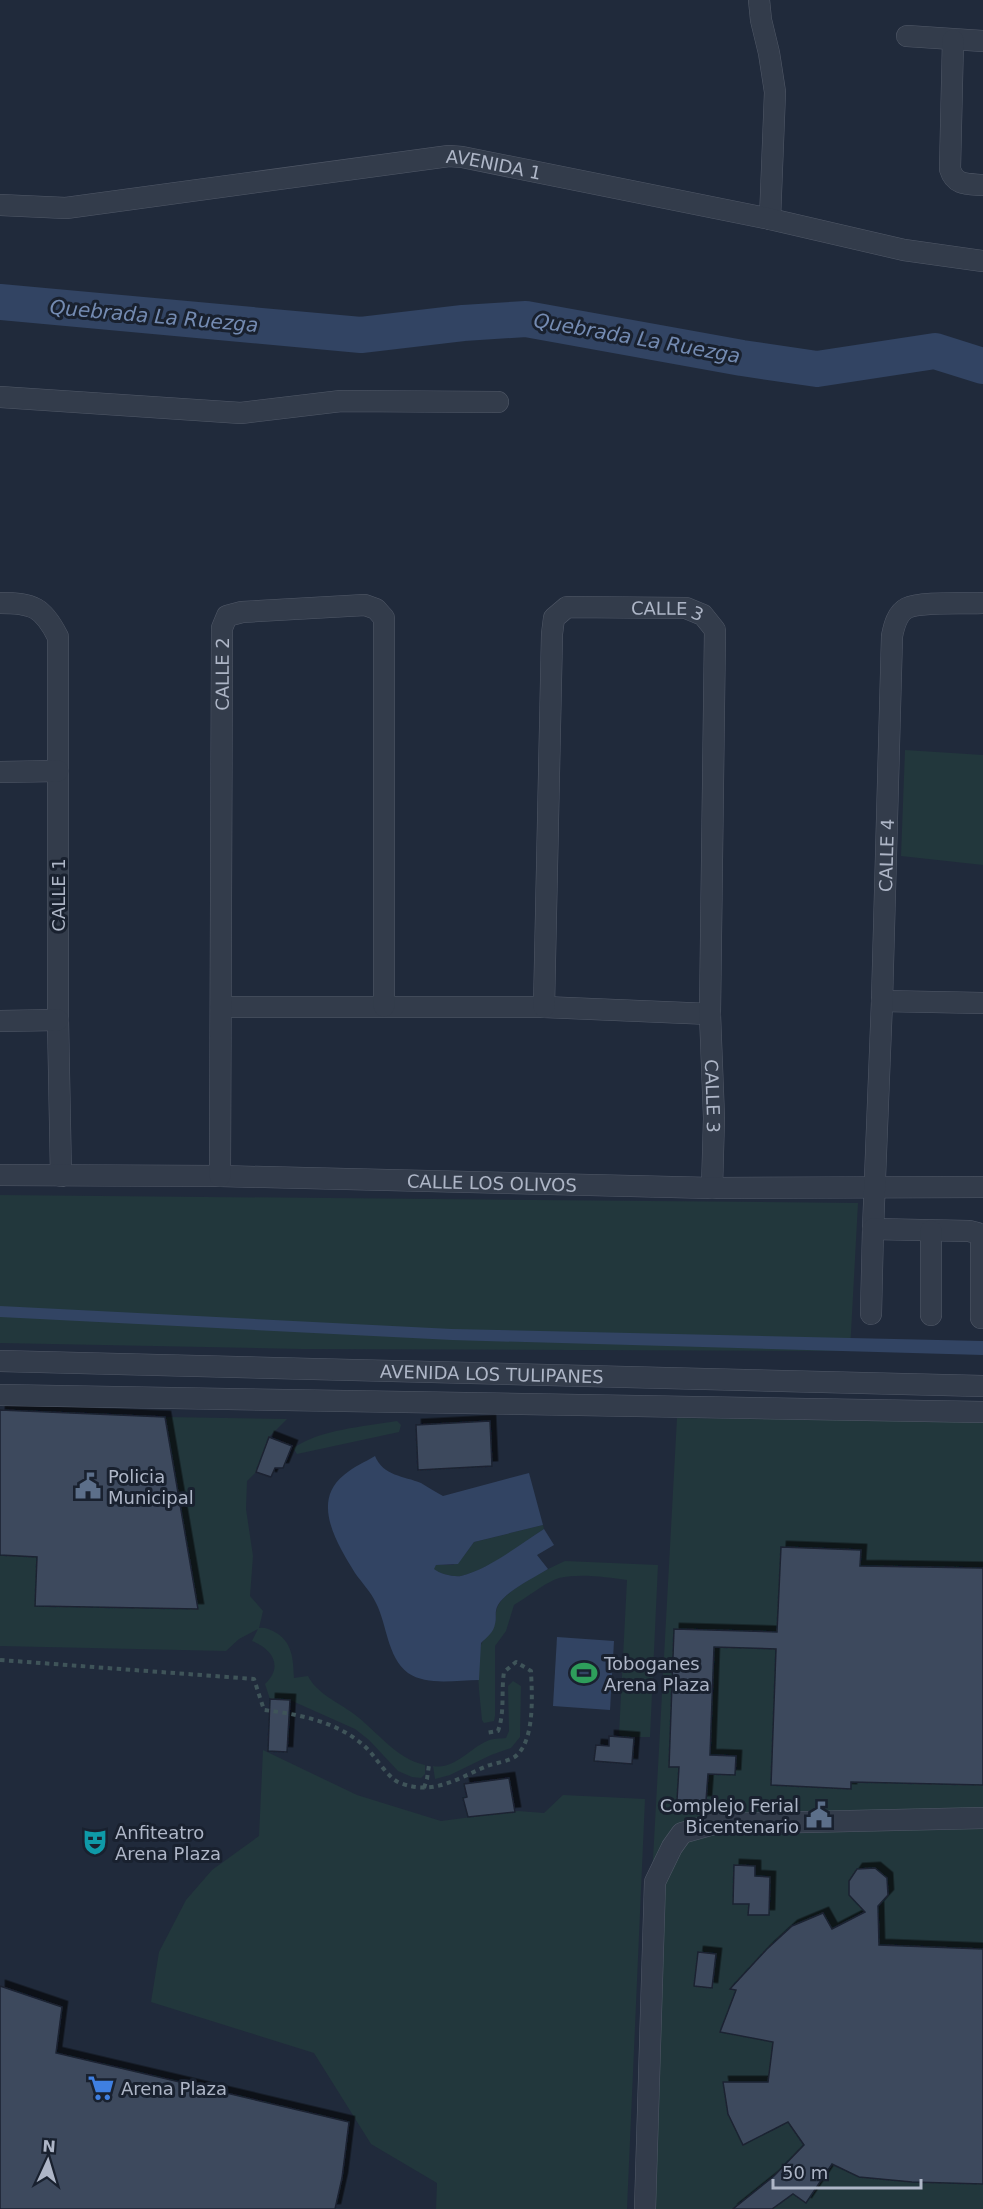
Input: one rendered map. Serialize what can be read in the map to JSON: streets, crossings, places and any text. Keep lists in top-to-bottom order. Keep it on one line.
{"streets":{"street":["AVENIDA 1","CALLE 3","CALLE 2","CALLE 4","CALLE 1","CALLE LOS OLIVOS","AVENIDA LOS TULIPANES"]},"crossings":[["CALLE 3","CALLE LOS OLIVOS"],["CALLE 2","CALLE LOS OLIVOS"],["CALLE 4","CALLE LOS OLIVOS"],["CALLE 1","CALLE LOS OLIVOS"]],"water":["Quebrada La Ruezga"],"places":{"public building":["Policia Municipal","Complejo Ferial Bicentenario"],"sports":["Toboganes Arena Plaza"],"theatre":["Anfiteatro Arena Plaza"],"supermarket":["Arena Plaza"]},"scale_bar":"50 m","north":"top"}
